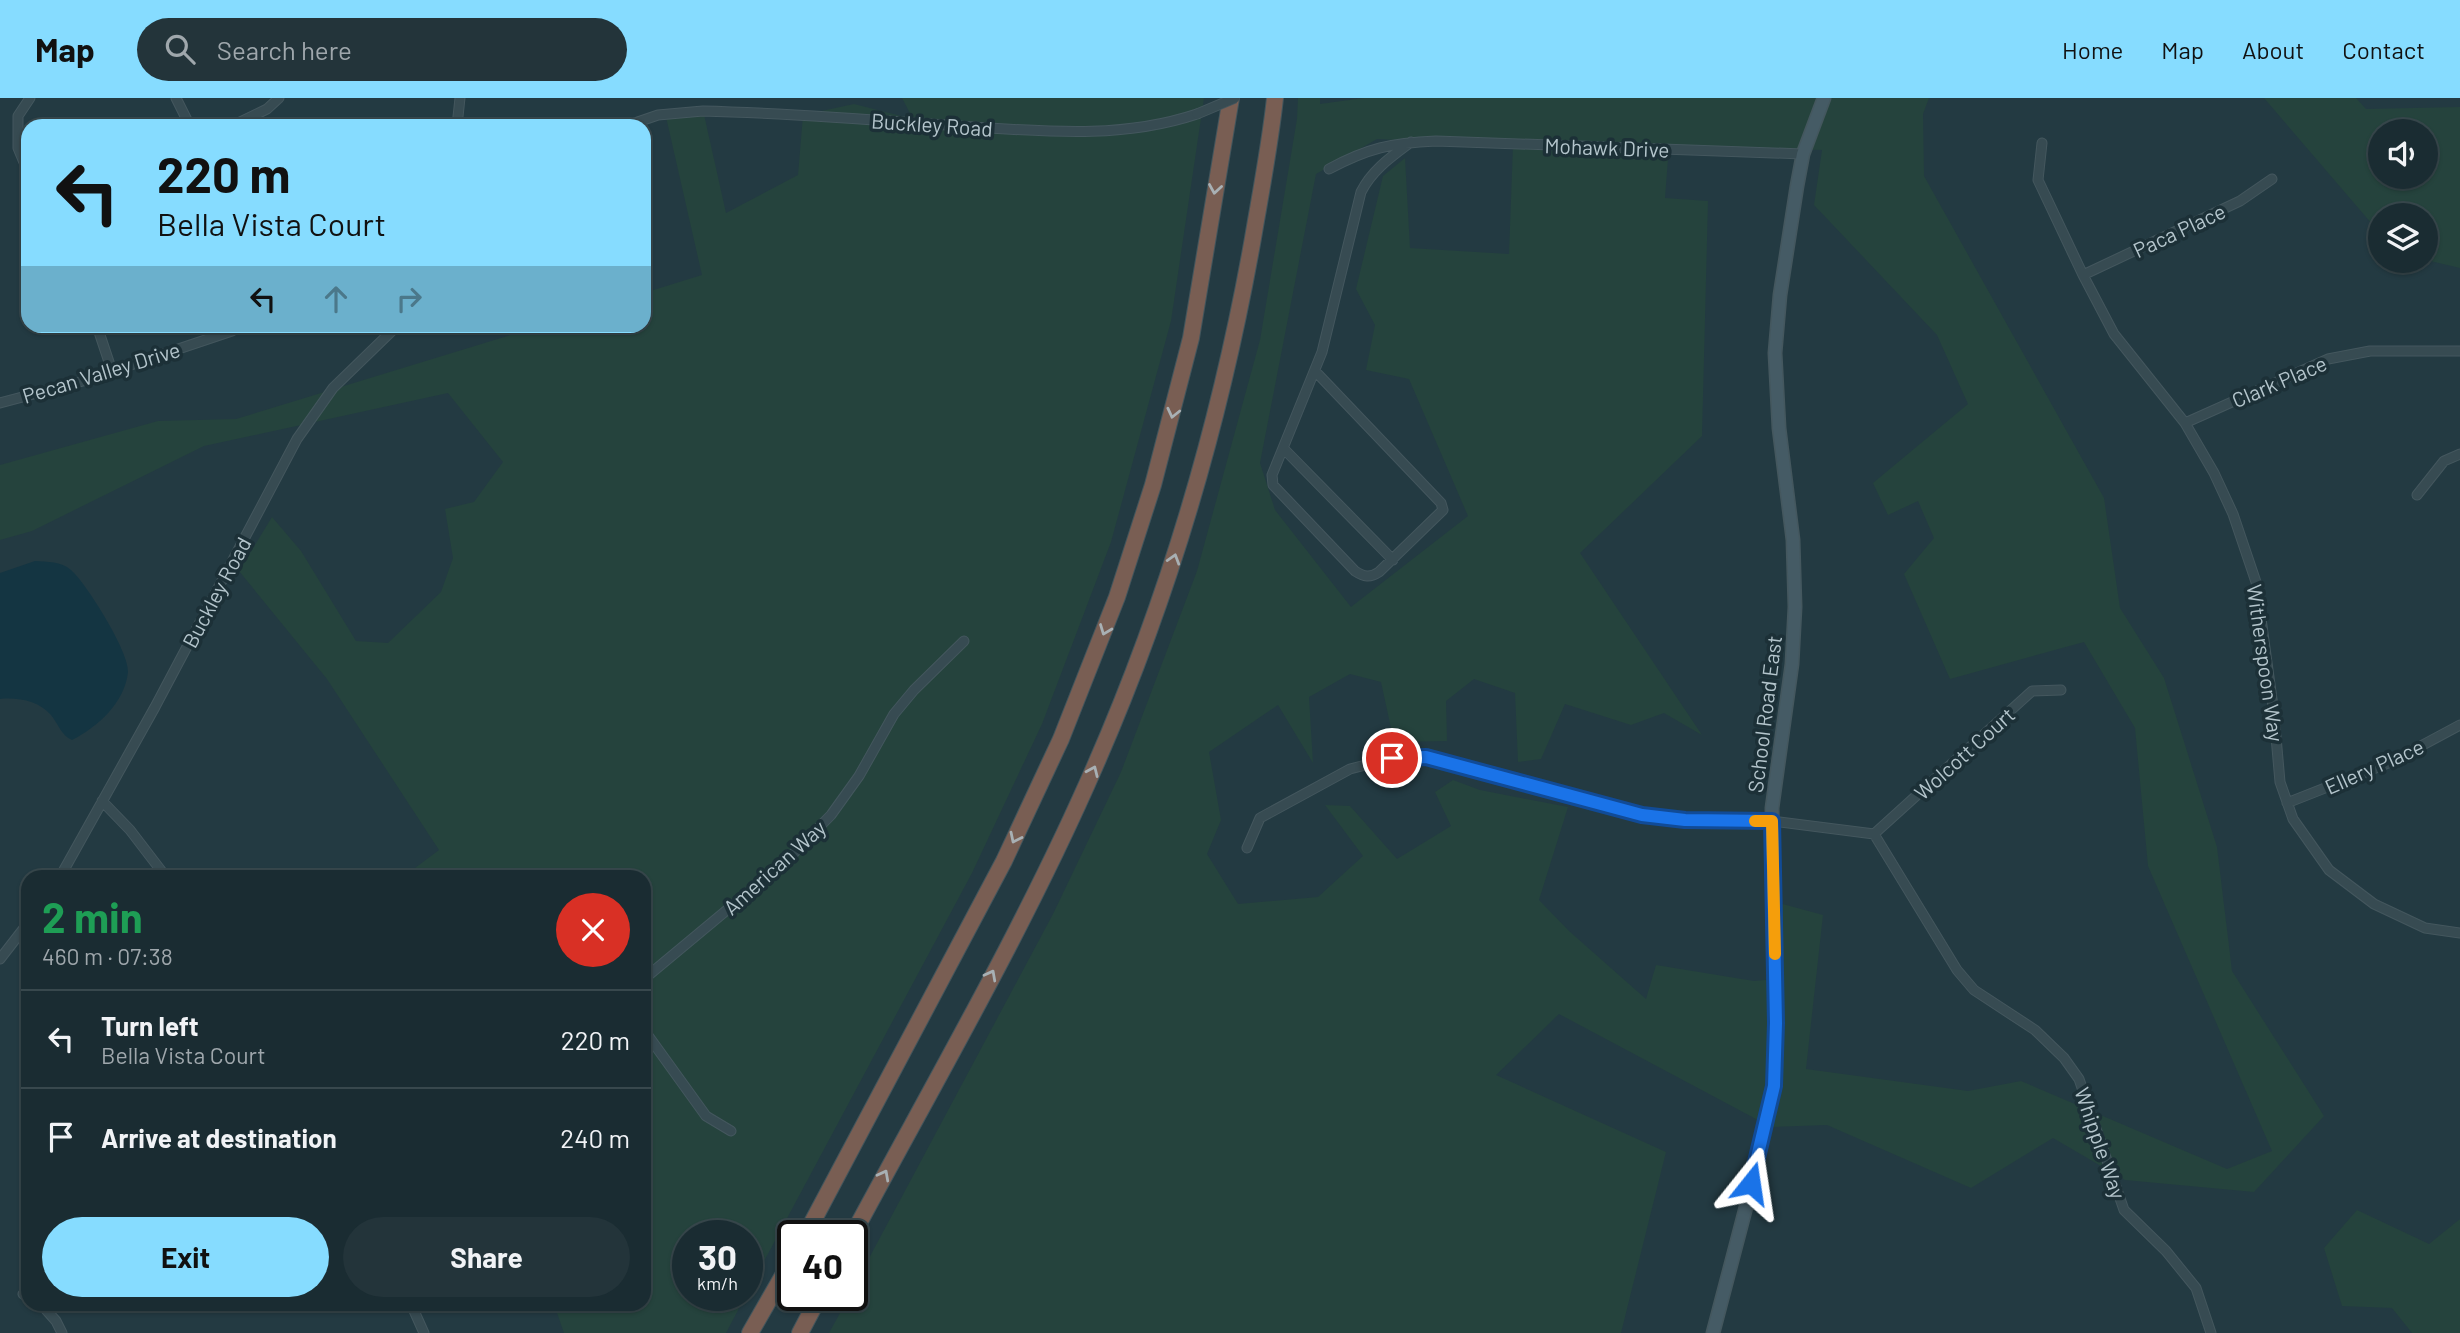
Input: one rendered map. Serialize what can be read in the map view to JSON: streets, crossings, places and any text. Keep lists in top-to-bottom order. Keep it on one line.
{"streets":{"street":["Buckley Road","Mohawk Drive","Paca Place","Pecan Valley Drive","Clark Place","Witherspoon Way","School Road East","Wolcott Court","Ellery Place","American Way","Whipple Way"]},"crossings":[["Mohawk Drive","School Road East"],["Paca Place","Witherspoon Way"],["Clark Place","Witherspoon Way"],["Witherspoon Way","Ellery Place"],["Wolcott Court","Whipple Way"]],"page":{"header":"Map","search":"Search here","nav":["Home","Map","About","Contact"],"turn":["220 m","Bella Vista Court"],"heading":["2 min","460 m · 07:38"],"list":[{"name":"Turn left","note":"Bella Vista Court","value":"220 m"},{"name":"Arrive at destination","value":"240 m"}],"buttons":["Exit","Share"],"speed":"30 km/h","limit":"40"}}
